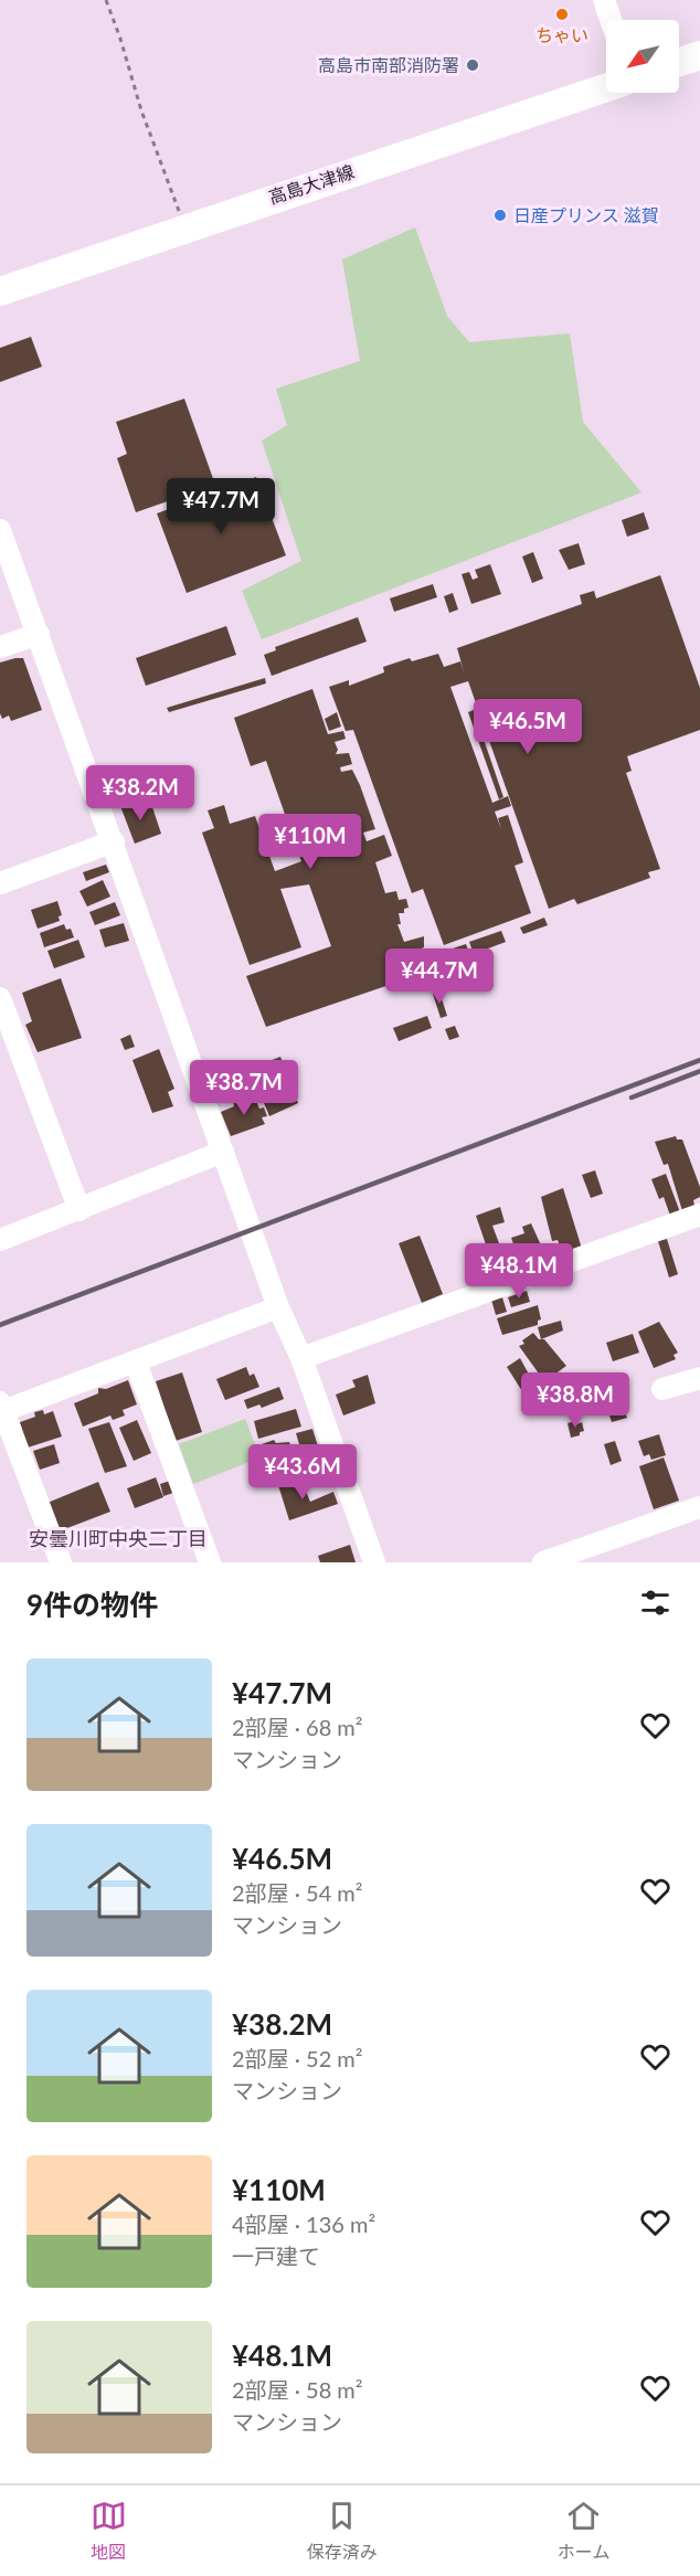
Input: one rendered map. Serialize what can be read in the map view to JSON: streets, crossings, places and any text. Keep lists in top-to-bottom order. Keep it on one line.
{"streets":{"main road":["高島大津線"]},"districts":["安曇川町中央二丁目"],"places":["ちゃい","高島市南部消防署","日産プリンス 滋賀"],"north":"bottom left","page":{"price":["¥47.7M","¥46.5M","¥38.2M","¥110M","¥44.7M","¥38.7M","¥48.1M","¥38.8M","¥43.6M"],"heading":"9件の物件","list":[{"name":"¥47.7M","note":"2部屋 · 68 m² · マンション"},{"name":"¥46.5M","note":"2部屋 · 54 m² · マンション"},{"name":"¥38.2M","note":"2部屋 · 52 m² · マンション"},{"name":"¥110M","note":"4部屋 · 136 m² · 一戸建て"},{"name":"¥48.1M","note":"2部屋 · 58 m² · マンション"}],"tabs":["地図","保存済み","ホーム"]}}
